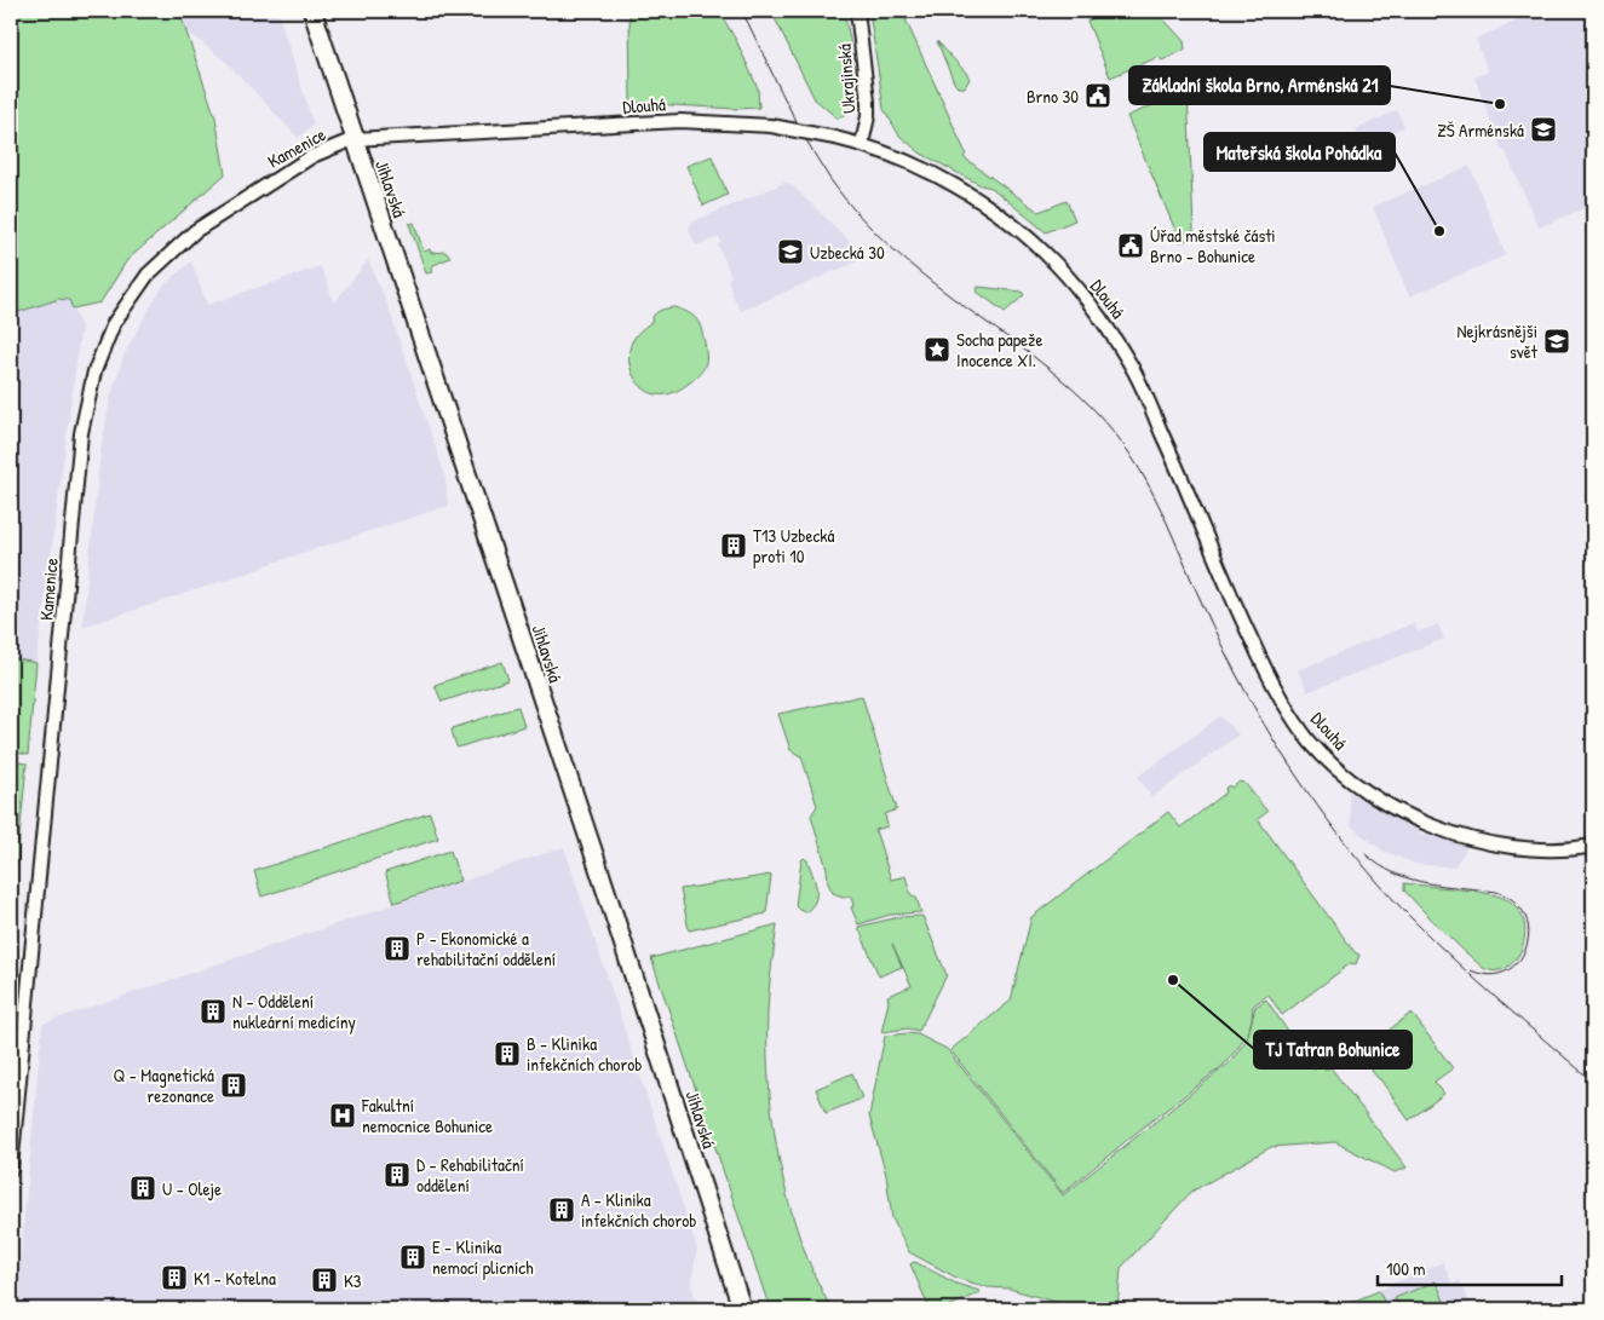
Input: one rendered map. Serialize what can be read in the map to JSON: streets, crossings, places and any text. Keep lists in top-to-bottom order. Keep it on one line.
{"streets":{"main road":["Jihlavská"],"street":["Ukrajinská","Dlouhá","Kamenice"]},"crossings":[["Ukrajinská","Dlouhá"],["Dlouhá","Kamenice"],["Dlouhá","Jihlavská"],["Kamenice","Jihlavská"]],"places":{"public building":["Brno 30","Úřad městské části Brno - Bohunice"],"other":["Základní škola Brno, Arménská 21","Mateřská škola Pohádka","TJ Tatran Bohunice"],"school or university":["ZŠ Arménská","Uzbecká 30","Nejkrásnějši svět"],"place":["Socha papeže Inocence XI."],"building":["T13 Uzbecká proti 10","P - Ekonomické a rehabilitační oddělení","N - Oddělení nukleární medicíny","B - Klinika infekčních chorob","Q - Magnetická rezonance","D - Rehabilitační oddělení","U - Oleje","A - Klinika infekčních chorob","E - Klinika nemocí plicních","K1 - Kotelna","K3"],"hospital":["Fakultní nemocnice Bohunice"]},"scale_bar":"100 m"}
